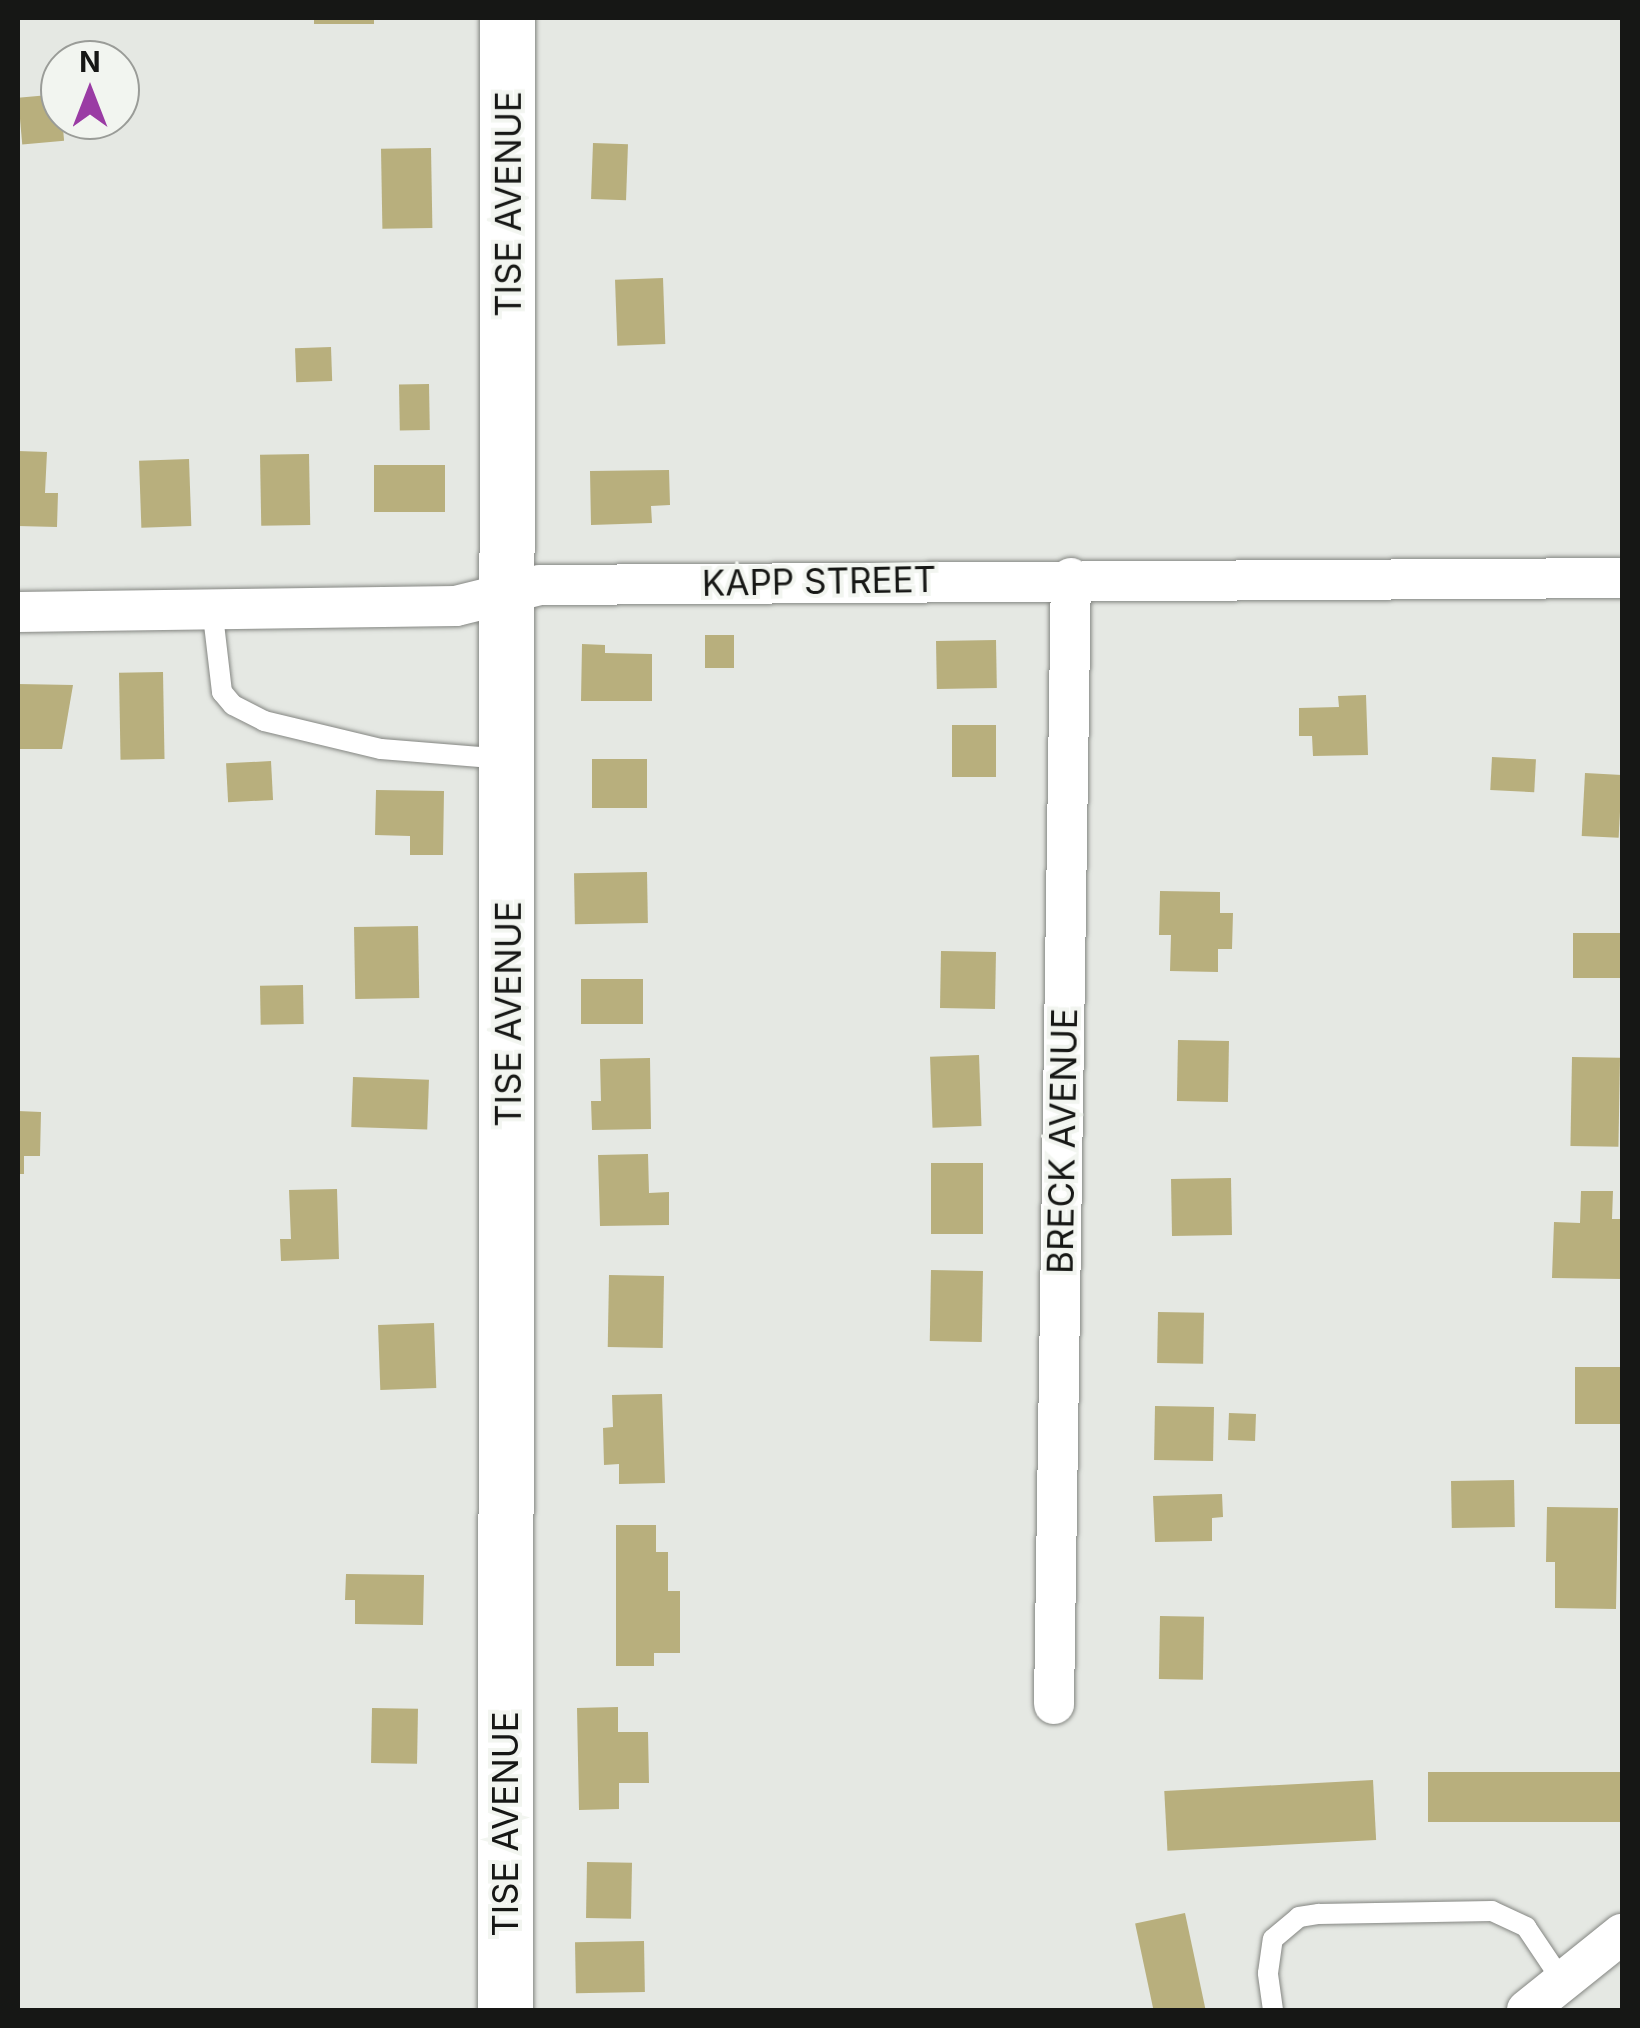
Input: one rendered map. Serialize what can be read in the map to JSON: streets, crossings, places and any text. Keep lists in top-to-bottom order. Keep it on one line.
{"streets":{"street":["TISE AVENUE","KAPP STREET","BRECK AVENUE"]},"crossings":[["TISE AVENUE","KAPP STREET"],["KAPP STREET","BRECK AVENUE"]],"north":"top"}
